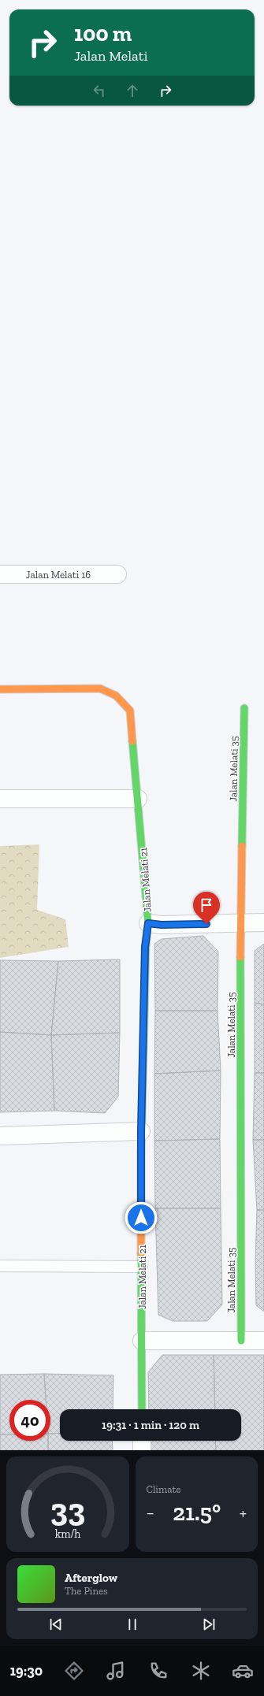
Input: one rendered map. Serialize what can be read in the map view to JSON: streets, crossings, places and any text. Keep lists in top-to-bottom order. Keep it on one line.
{"streets":{"street":["Jalan Melati 16","Jalan Melati 35","Jalan Melati 21"]},"page":{"turn":["100 m","Jalan Melati"],"limit":"40","trip":"19:31 · 1 min · 120 m","tile":"Climate","heat":["−","21.5°","+"],"song":["Afterglow","The Pines"],"tabs":"19:30","gauge":["33","km/h"]}}
